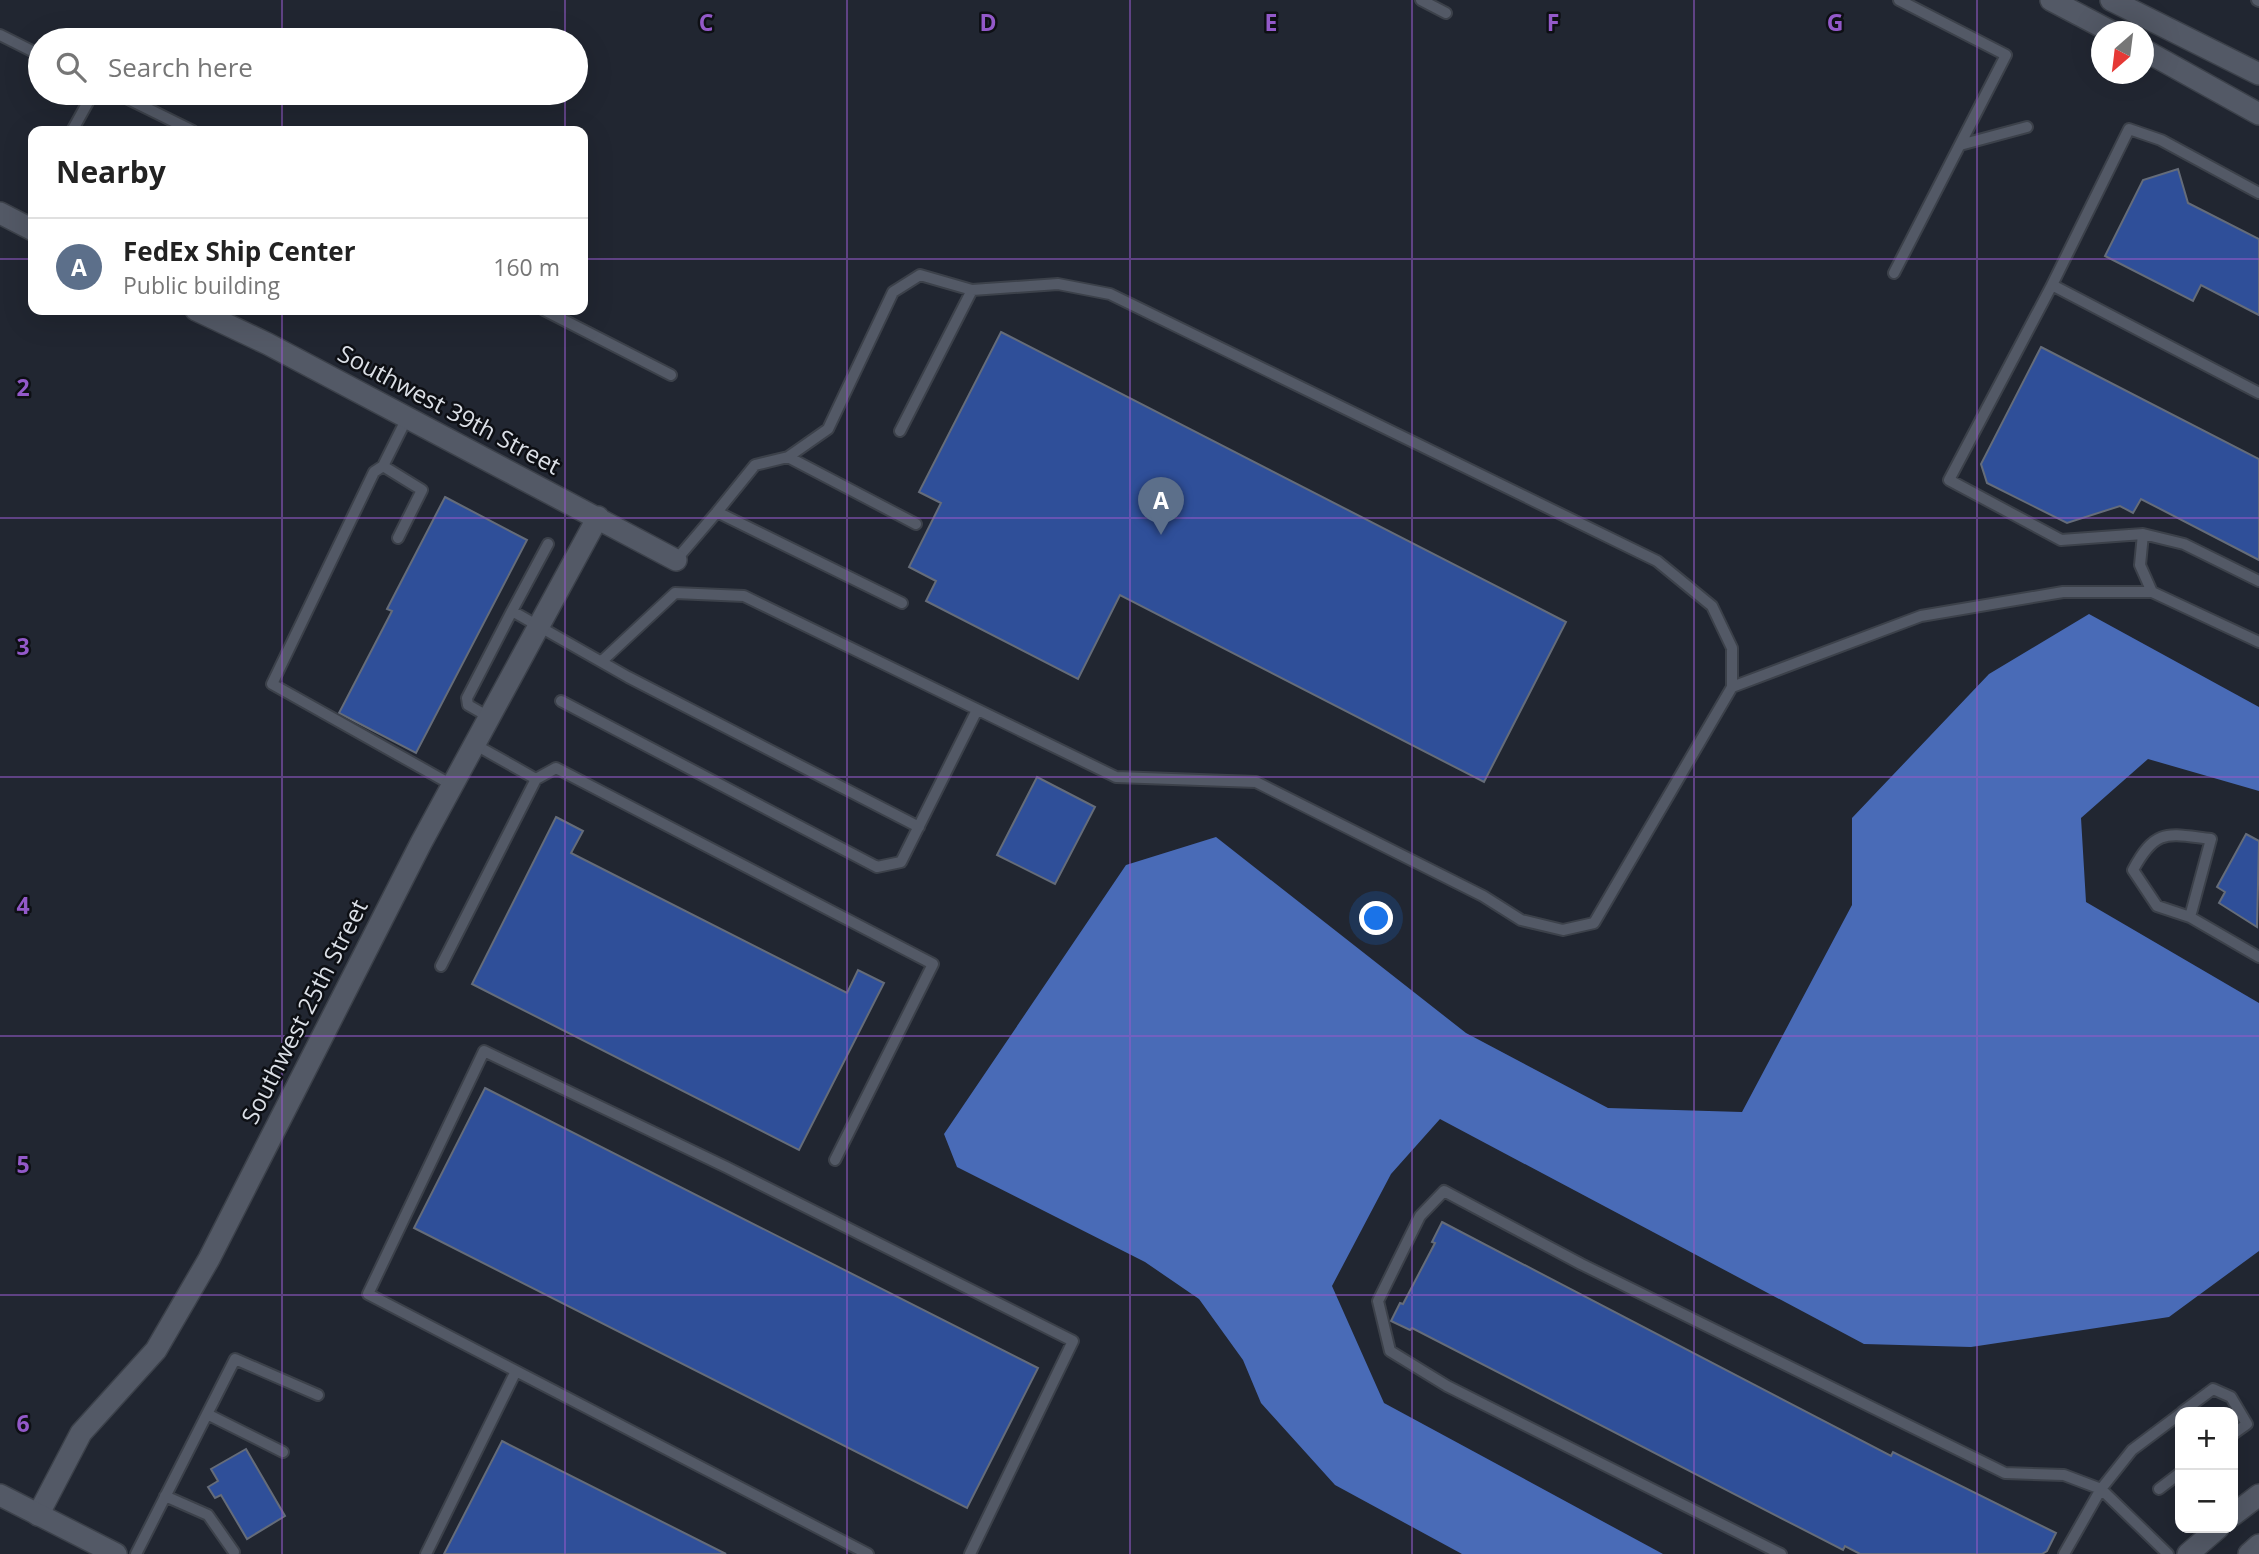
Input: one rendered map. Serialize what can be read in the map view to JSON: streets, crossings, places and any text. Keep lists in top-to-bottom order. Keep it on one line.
{"streets":{"street":["Southwest 39th Street","Southwest 25th Street"]},"crossings":[["Southwest 39th Street","Southwest 25th Street"]],"north":"bottom left","page":{"search":"Search here","heading":"Nearby","list":[{"mark":"A","name":"FedEx Ship Center","note":"Public building","value":"160 m"}],"pins":"A","map_buttons":["+","−"]},"grid":{"columns":["C","D","E","F","G"],"rows":["2","3","4","5","6"]}}
